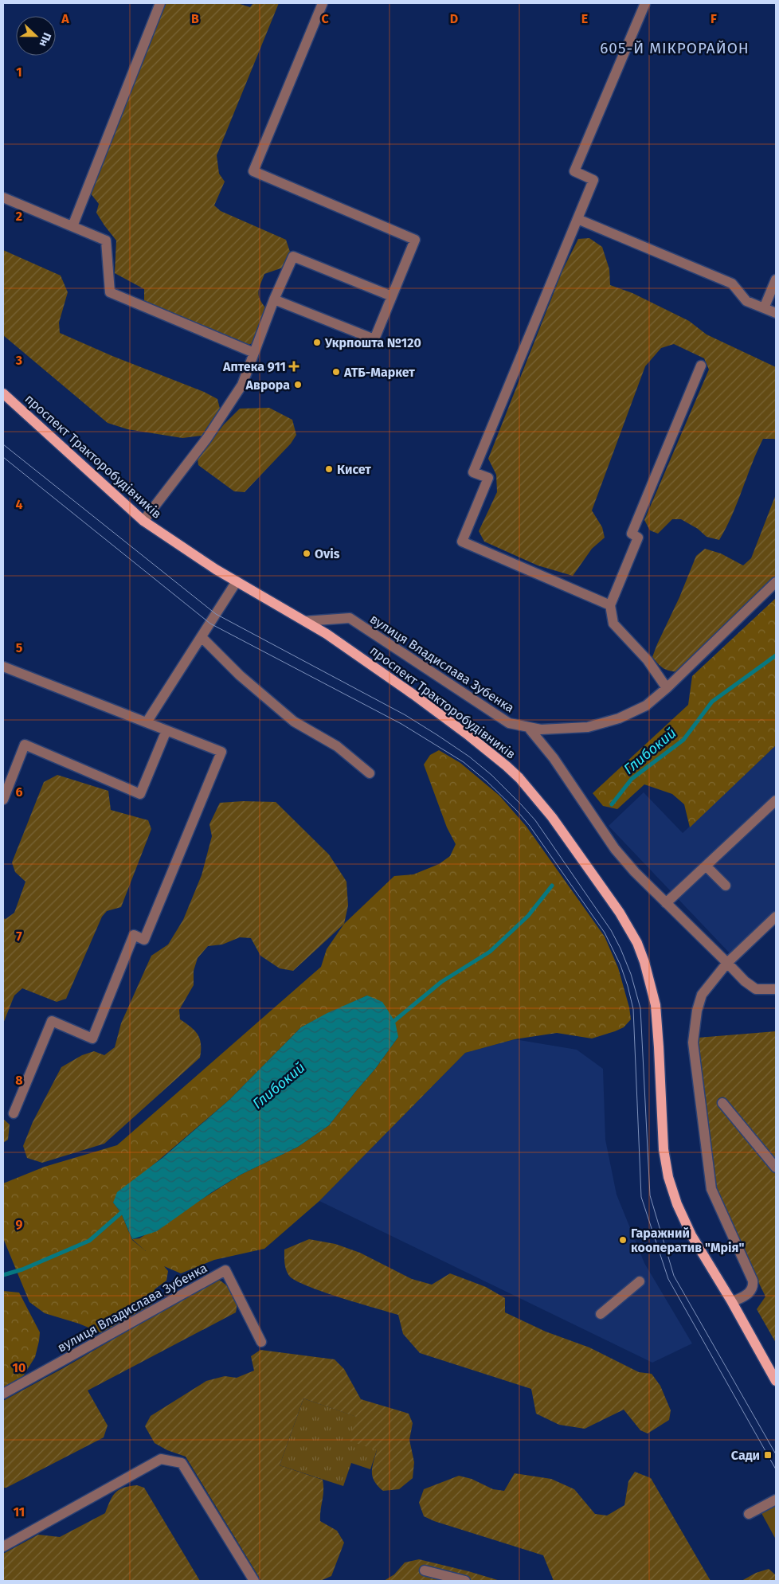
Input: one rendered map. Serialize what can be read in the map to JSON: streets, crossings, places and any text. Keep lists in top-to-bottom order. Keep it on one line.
{"streets":{"main road":["проспект Тракторобудівників"],"street":["вулиця Владислава Зубенка"]},"crossings":[["проспект Тракторобудівників","вулиця Владислава Зубенка"]],"districts":["605-Й МІКРОРАЙОН"],"water":["Глибокий"],"places":{"other":["Укрпошта №120","АТБ-Маркет","Аврора","Кисет","Ovis","Гаражний кооператив \"Мрія\""],"health":["Аптека 911"],"transit":["Сади"]},"north":"right","grid":{"columns":["A","B","C","D","E","F"],"rows":["1","2","3","4","5","6","7","8","9","10","11"]}}
